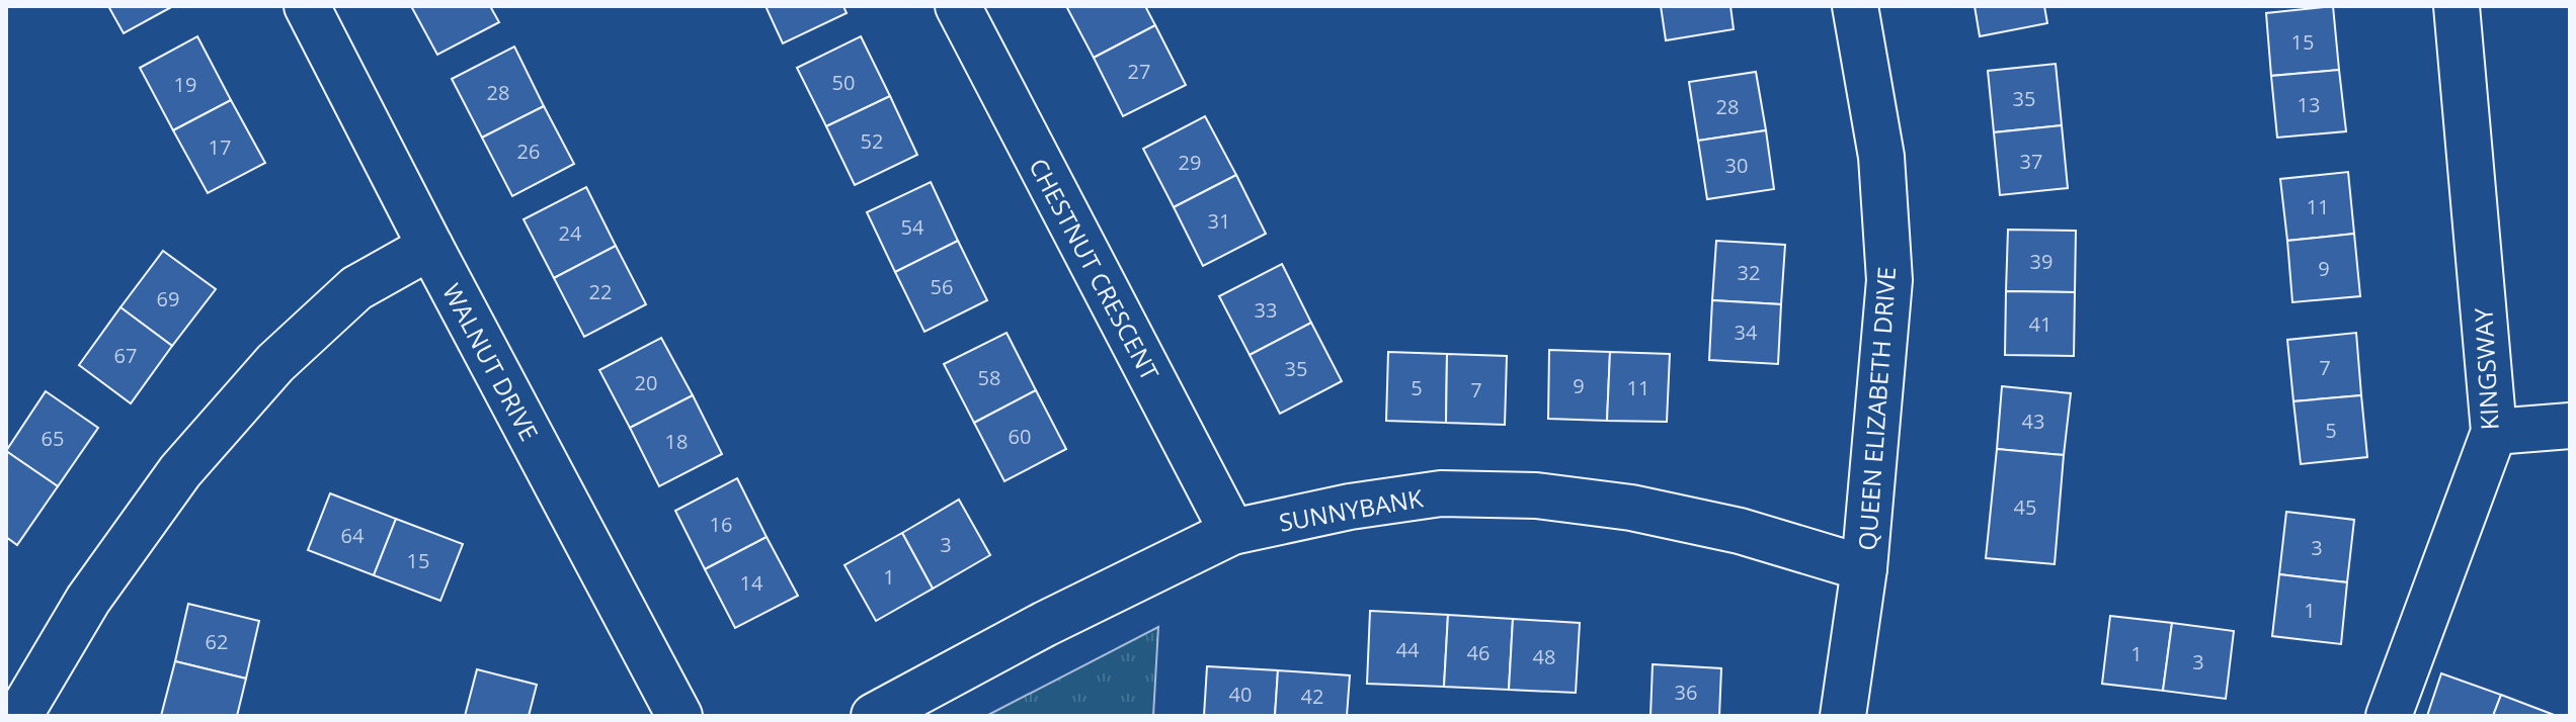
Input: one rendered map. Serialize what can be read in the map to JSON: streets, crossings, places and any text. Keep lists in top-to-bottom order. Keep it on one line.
{"streets":{"street":["CHESTNUT CRESCENT","WALNUT DRIVE","KINGSWAY","QUEEN ELIZABETH DRIVE","SUNNYBANK"]},"crossings":[["CHESTNUT CRESCENT","SUNNYBANK"],["QUEEN ELIZABETH DRIVE","SUNNYBANK"]],"house_numbers":["15","27","50","19","28","35","13","28","52","17","26","37","29","30","11","31","54","24","39","9","32","56","22","69","33","41","34","67","7","35","58","20","9","5","11","7","43","5","60","65","18","45","16","64","3","3","15","1","14","1","62","44","46","1","48","3","36","40","42"]}
